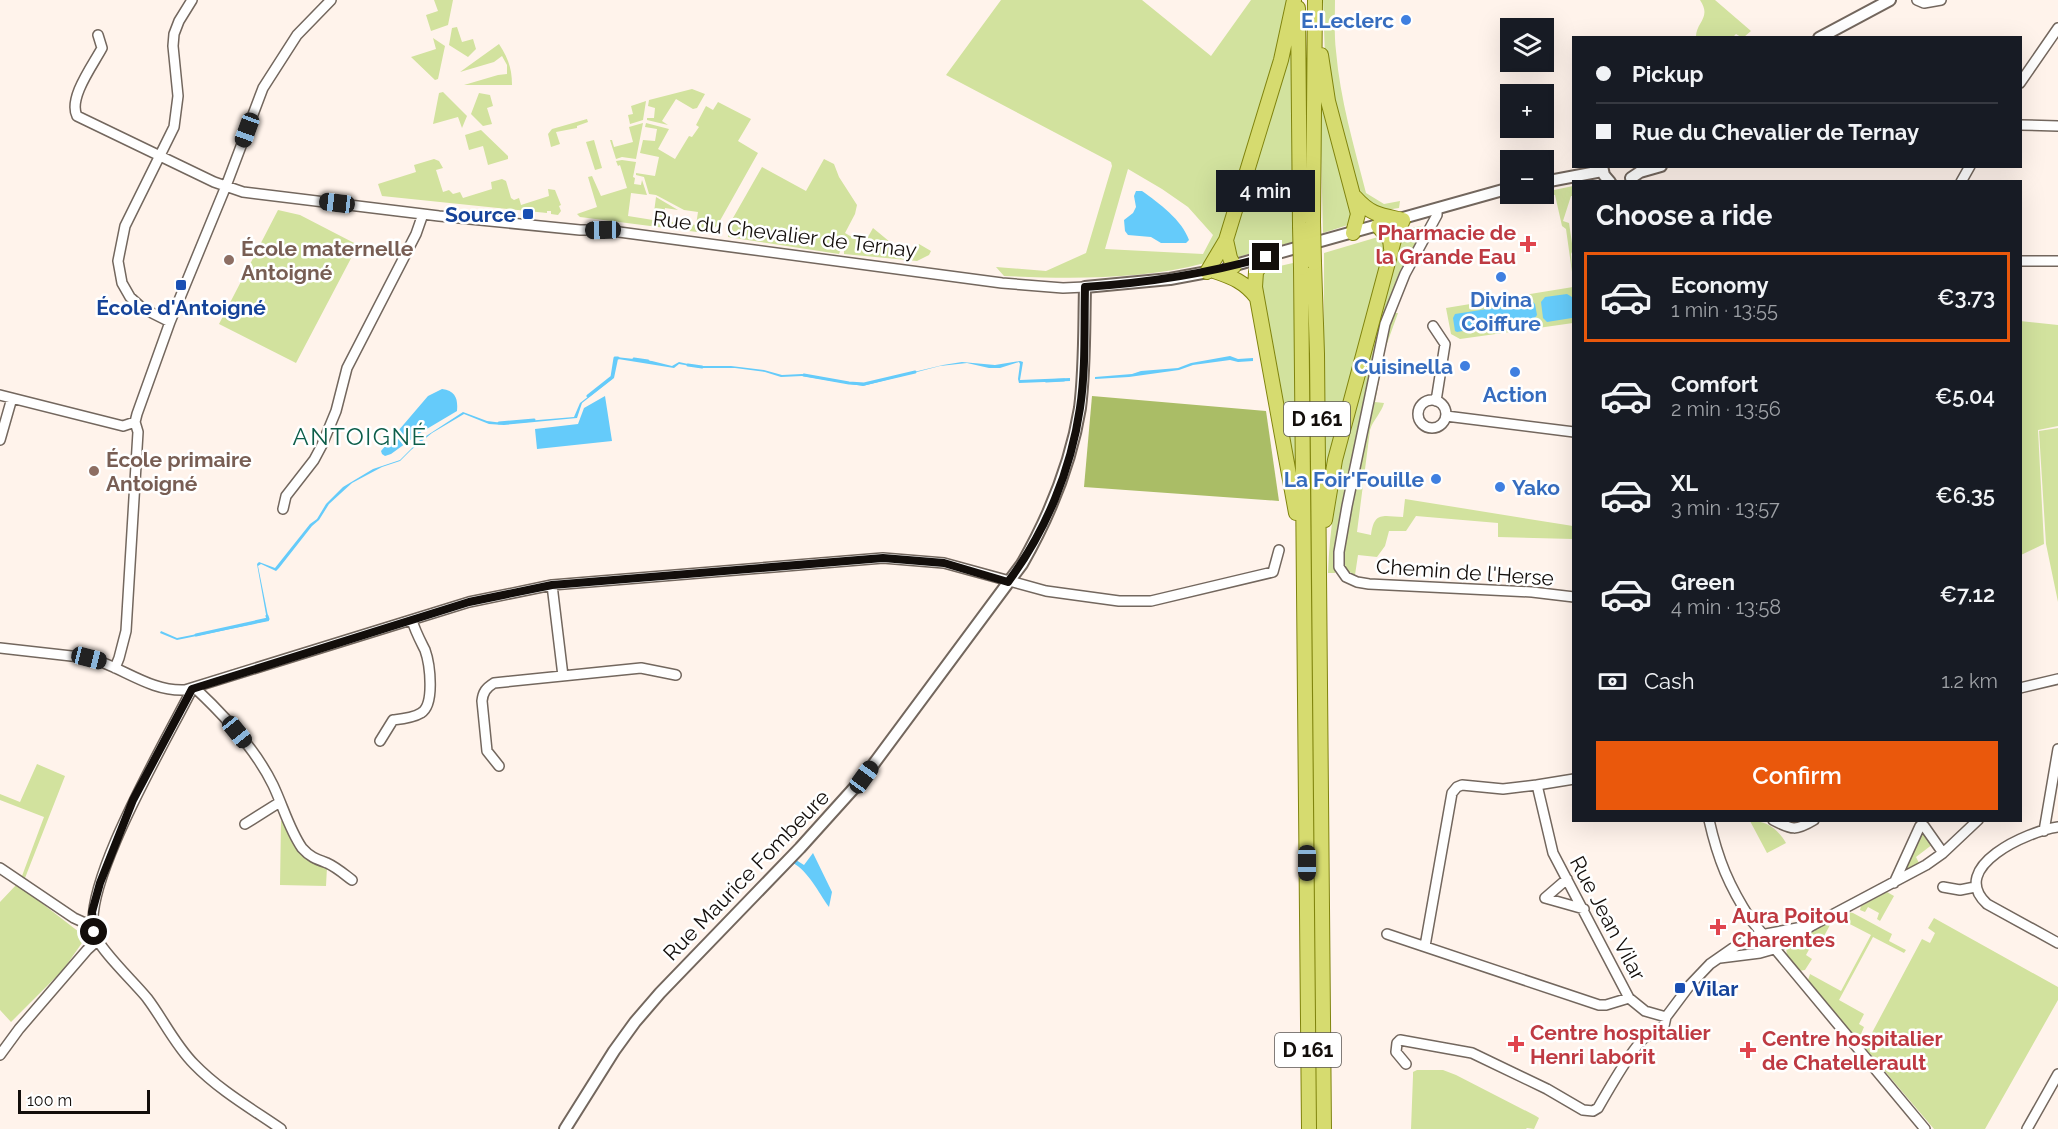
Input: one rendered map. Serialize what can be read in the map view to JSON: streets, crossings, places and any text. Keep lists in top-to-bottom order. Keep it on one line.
{"streets":{"main road":["D 161"],"street":["Rue du Chevalier de Ternay","Chemin de l'Herse","Rue Maurice Fombeure","Rue Jean Vilar"]},"crossings":[["Rue du Chevalier de Ternay","Chemin de l'Herse"],["Rue du Chevalier de Ternay","Rue Maurice Fombeure"]],"districts":["ANTOIGNÉ"],"places":{"other":["E.Leclerc","École maternelle Antoigné","Divina Coiffure","Cuisinella","Action","École primaire Antoigné","La Foir'Fouille","Yako"],"transit":["Source","École d'Antoigné","Vilar"],"health":["Pharmacie de la Grande Eau","Aura Poitou Charentes","Centre hospitalier Henri laborit","Centre hospitalier de Chatellerault"]},"scale_bar":"100 m","page":{"map_buttons":["+","−"],"banner":["Pickup","Rue du Chevalier de Ternay"],"bubble":"4 min","heading":"Choose a ride","list":[{"name":"Economy","note":"1 min · 13:55","value":"€3.73"},{"name":"Comfort","note":"2 min · 13:56","value":"€5.04"},{"name":"XL","note":"3 min · 13:57","value":"€6.35"},{"name":"Green","note":"4 min · 13:58","value":"€7.12"}],"pay":["Cash","1.2 km"],"buttons":"Confirm","scale":"100 m"}}
